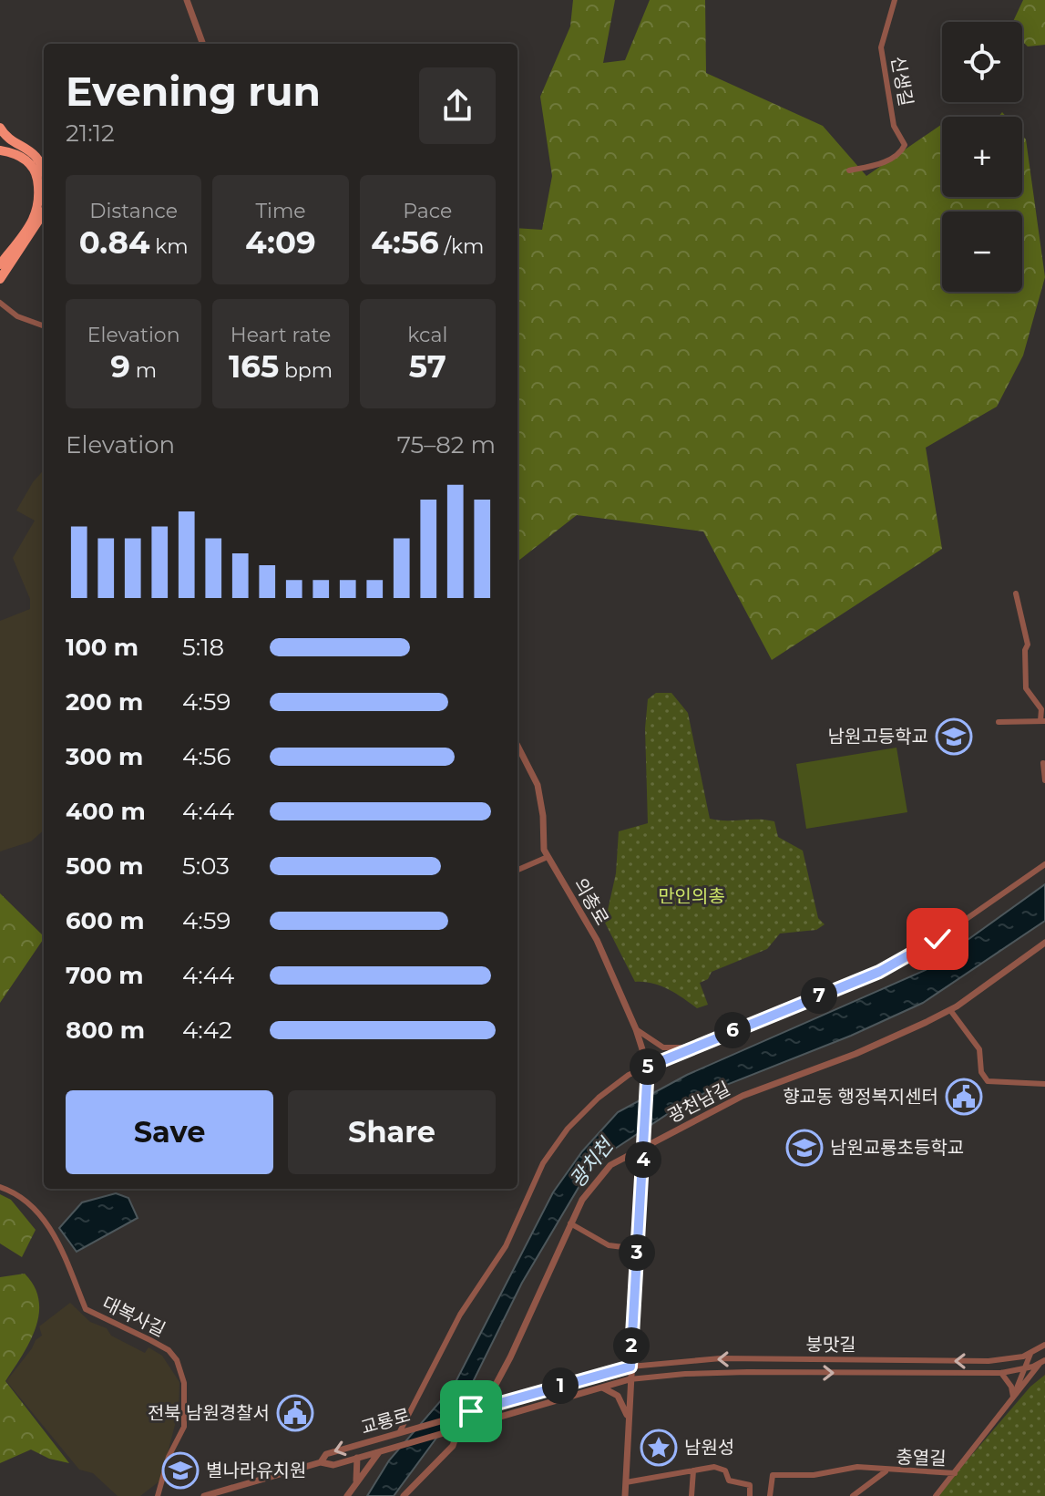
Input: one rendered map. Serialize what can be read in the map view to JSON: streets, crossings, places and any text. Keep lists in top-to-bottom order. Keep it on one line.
{"streets":{"street":["신생길","의총로","광천남길","대복사길","붕맛길","교룡로","충열길"]},"crossings":[["의총로","광천남길"],["광천남길","교룡로"],["붕맛길","교룡로"],["붕맛길","충열길"]],"water":["광치천"],"parks":["만인의총"],"places":{"school or university":["남원고등학교","남원교룡초등학교","별나라유치원"],"public building":["향교동 행정복지센터","전북 남원경찰서"],"place":["남원성"]},"page":{"map_buttons":["+","−"],"heading":["Evening run","21:12"],"stats":[["Distance","0.84 km"],["Time","4:09"],["Pace","4:56 /km"],["Elevation","9 m"],["Heart rate","165 bpm"],["kcal","57"]],"chart":["Elevation","75–82 m"],"list":[{"name":"100 m","note":"5:18"},{"name":"200 m","note":"4:59"},{"name":"300 m","note":"4:56"},{"name":"400 m","note":"4:44"},{"name":"500 m","note":"5:03"},{"name":"600 m","note":"4:59"},{"name":"700 m","note":"4:44"},{"name":"800 m","note":"4:42"}],"pins":["7","6","5","4","3","2","1"],"buttons":["Save","Share"]}}
